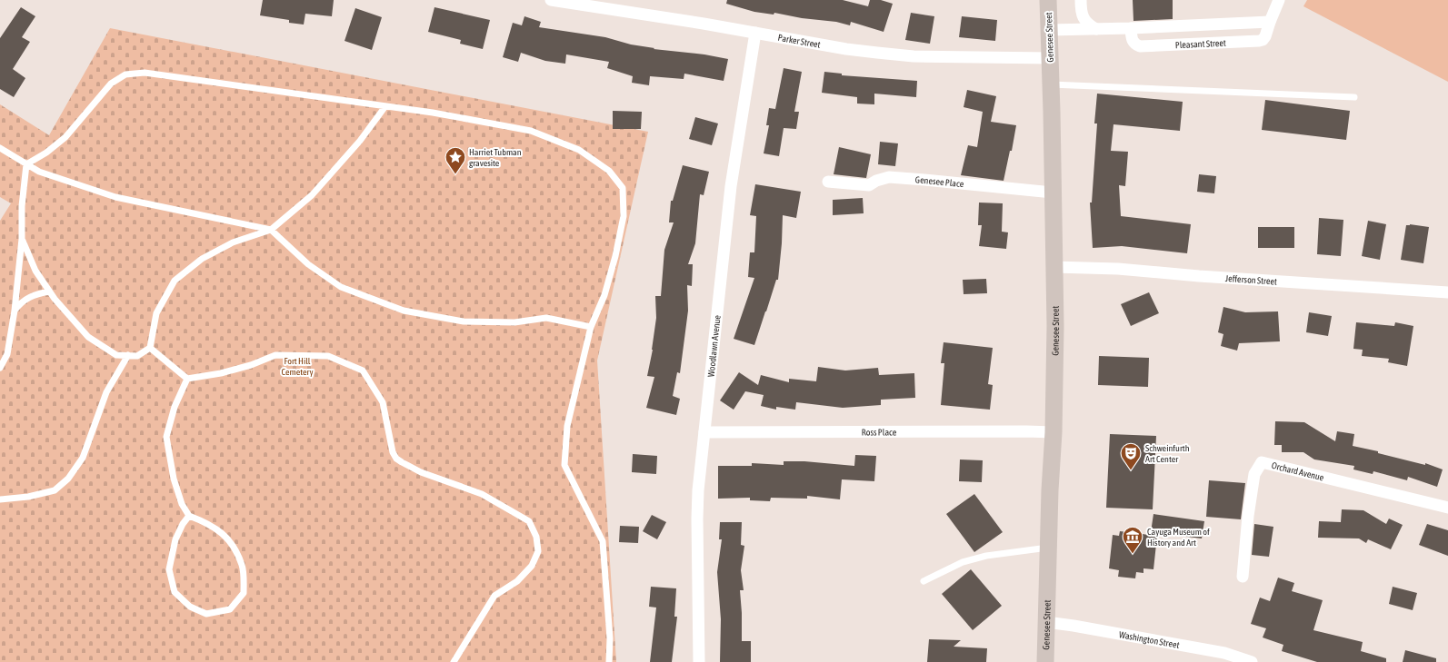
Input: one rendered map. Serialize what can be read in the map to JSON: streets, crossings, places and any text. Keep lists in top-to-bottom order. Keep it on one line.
{"streets":{"main road":["Genesee Street"],"street":["Parker Street","Pleasant Street","Genesee Place","Jefferson Street","Woodlawn Avenue","Ross Place","Orchard Avenue","Washington Street"]},"crossings":[["Genesee Street","Parker Street"],["Genesee Street","Pleasant Street"],["Genesee Street","Genesee Place"],["Genesee Street","Jefferson Street"],["Genesee Street","Ross Place"],["Genesee Street","Washington Street"],["Parker Street","Woodlawn Avenue"],["Woodlawn Avenue","Ross Place"]],"parks":["Fort Hill Cemetery"],"places":{"place":["Harriet Tubman gravesite"],"theatre":["Schweinfurth Art Center"],"museum":["Cayuga Museum of History and Art"]}}
